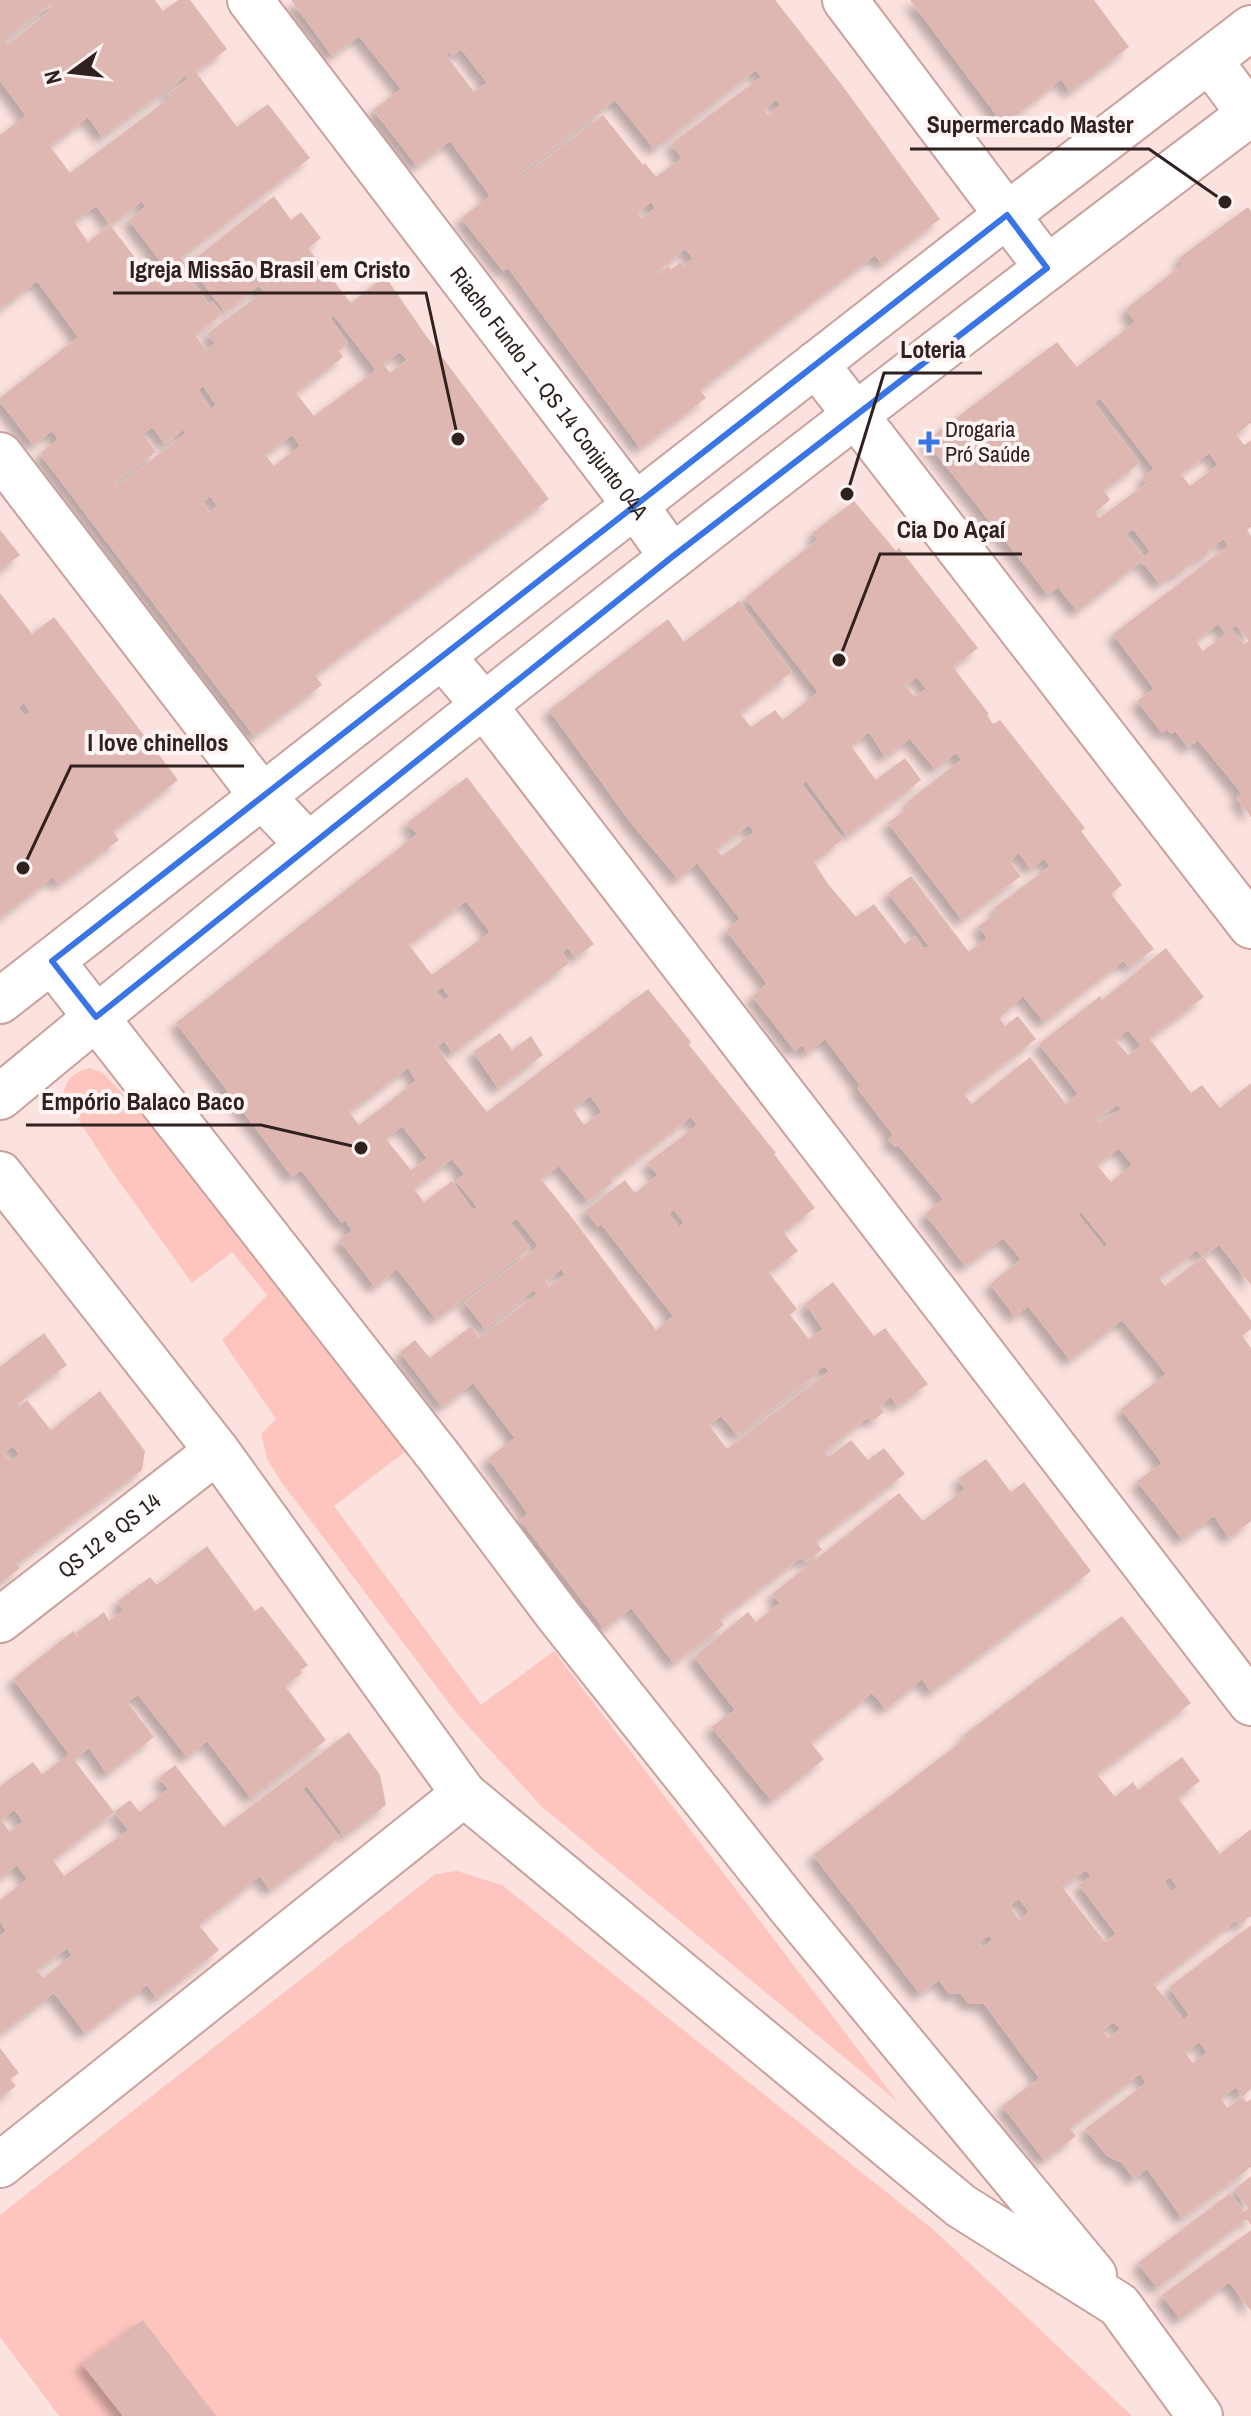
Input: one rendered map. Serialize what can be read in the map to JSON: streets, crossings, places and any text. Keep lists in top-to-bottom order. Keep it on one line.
{"streets":{"street":["Riacho Fundo 1 - QS 14 Conjunto 04A","QS 12 e QS 14"]},"places":{"other":["Supermercado Master","Igreja Missão Brasil em Cristo","Loteria","Cia Do Açaí","I love chinellos","Empório Balaco Baco"],"health":["Drogaria Pró Saúde"]},"north":"left"}
